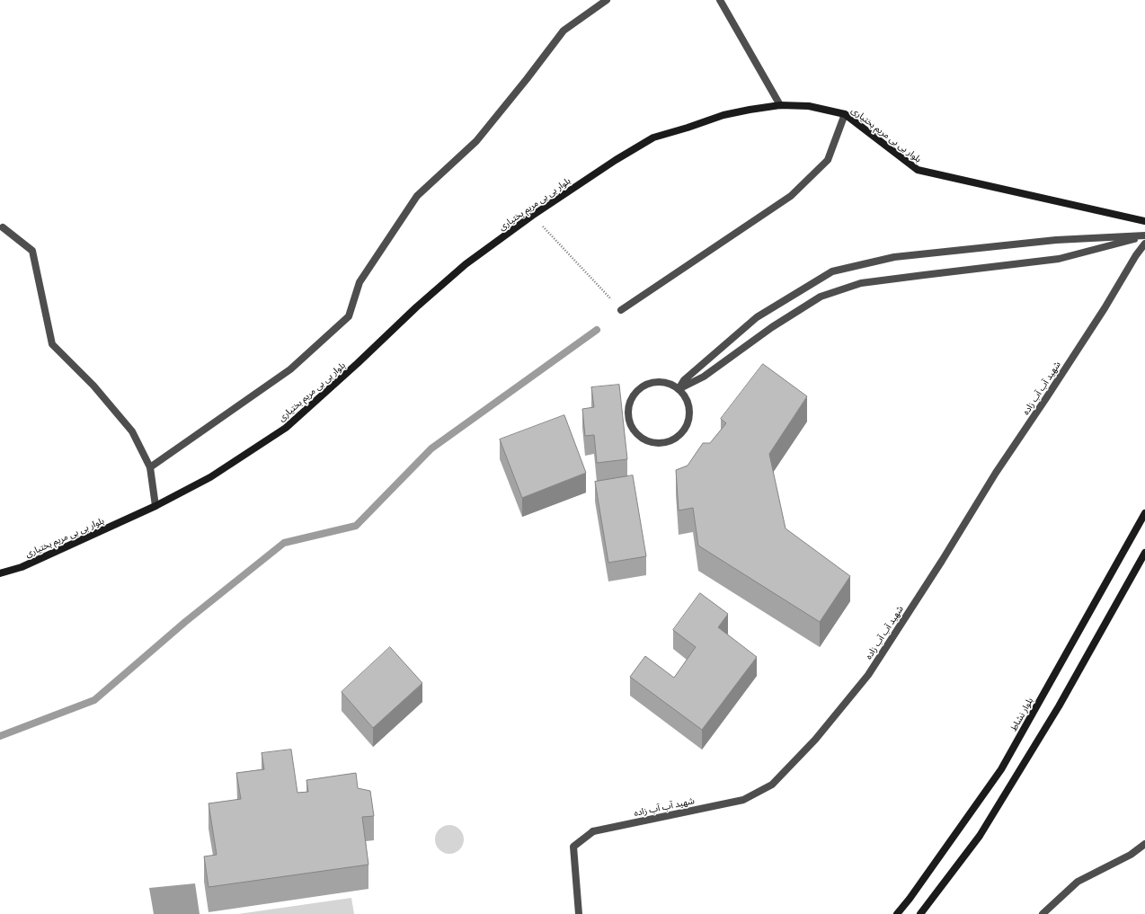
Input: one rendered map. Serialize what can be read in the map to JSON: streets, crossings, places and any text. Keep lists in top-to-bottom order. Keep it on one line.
{"streets":{"main road":["بلوار بی بی مریم بختیاری","بلوار نشاط"],"street":["شهید آب آب زاده"]}}
